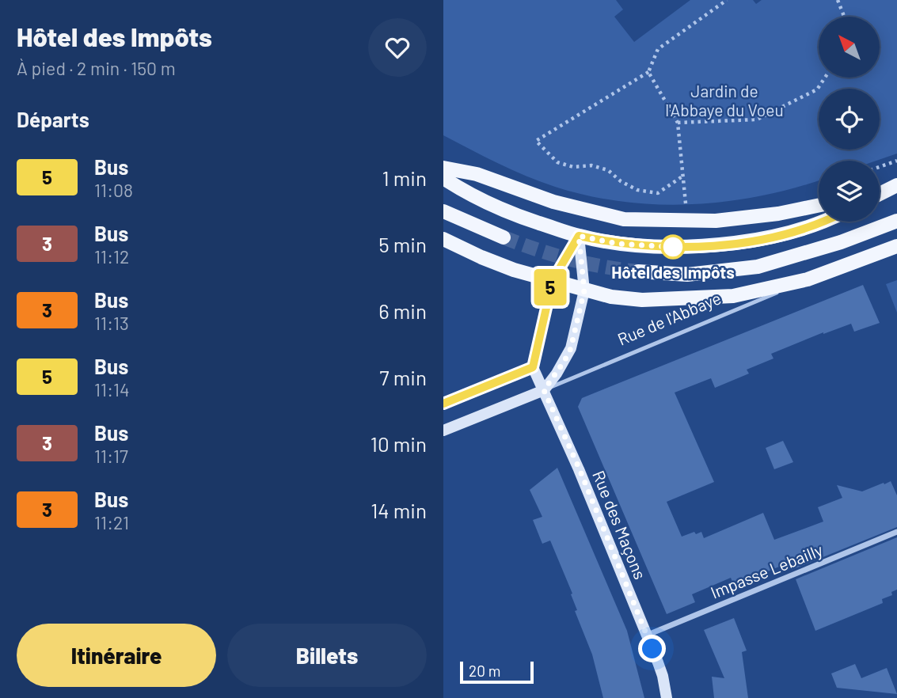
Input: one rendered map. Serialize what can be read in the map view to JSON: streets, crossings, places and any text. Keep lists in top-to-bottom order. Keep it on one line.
{"streets":{"main road":["Rue de l'Abbaye","Rue des Maçons"],"street":["Impasse Lebailly"]},"crossings":[["Rue de l'Abbaye","Rue des Maçons"],["Rue des Maçons","Impasse Lebailly"]],"parks":["Jardin de l'Abbaye du Voeu"],"places":["Hôtel des Impôts"],"lines":["bus line 5"],"scale_bar":"20 m","north":"top left","page":{"heading":[["Hôtel des Impôts","À pied · 2 min · 150 m"],"Départs"],"on_map":"5","list":[{"mark":"5","name":"Bus","note":"11:08","value":"1 min"},{"mark":"3","name":"Bus","note":"11:12","value":"5 min"},{"mark":"3","name":"Bus","note":"11:13","value":"6 min"},{"mark":"5","name":"Bus","note":"11:14","value":"7 min"},{"mark":"3","name":"Bus","note":"11:17","value":"10 min"},{"mark":"3","name":"Bus","note":"11:21","value":"14 min"}],"buttons":["Itinéraire","Billets"],"scale":"20 m"}}
